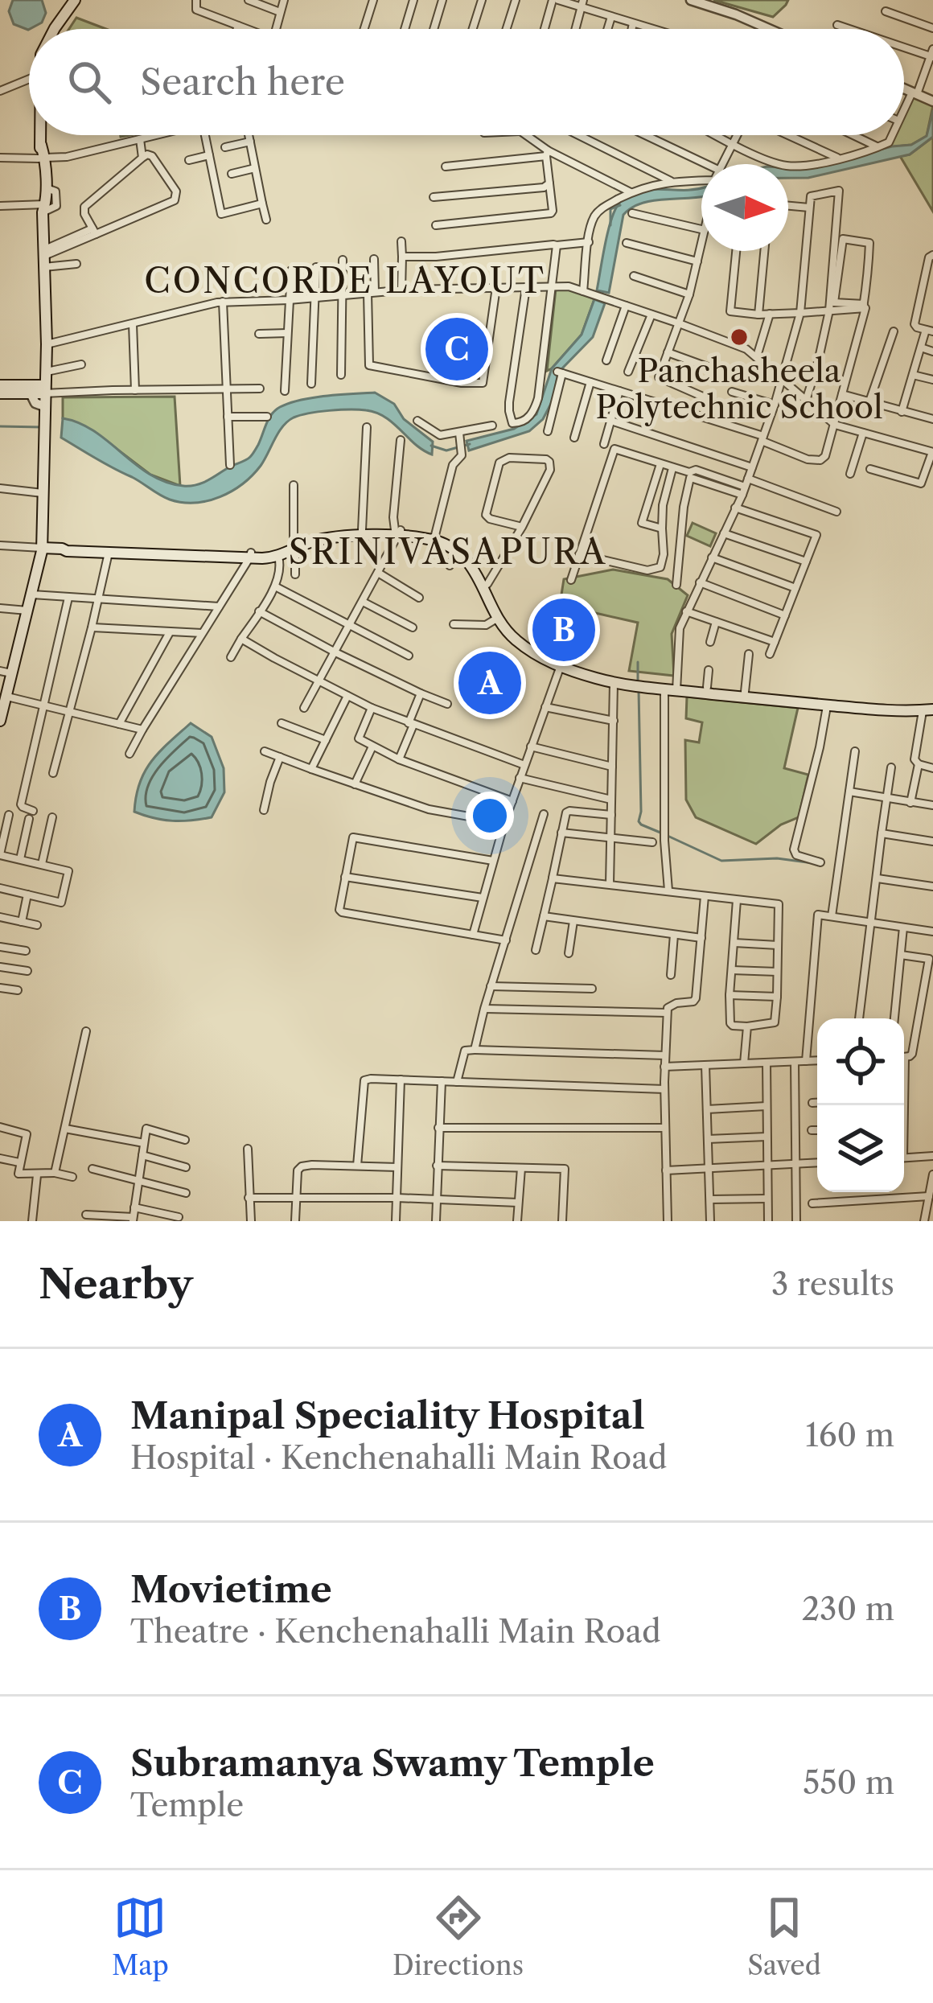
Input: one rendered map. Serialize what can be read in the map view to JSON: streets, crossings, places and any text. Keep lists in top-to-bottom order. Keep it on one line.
{"districts":["CONCORDE LAYOUT","SRINIVASAPURA"],"places":["Panchasheela Polytechnic School"],"north":"right","page":{"search":"Search here","pins":["C","B","A"],"heading":["Nearby","3 results"],"list":[{"mark":"A","name":"Manipal Speciality Hospital","note":"Hospital · Kenchenahalli Main Road","value":"160 m"},{"mark":"B","name":"Movietime","note":"Theatre · Kenchenahalli Main Road","value":"230 m"},{"mark":"C","name":"Subramanya Swamy Temple","note":"Temple","value":"550 m"}],"nav":["Map","Directions","Saved"]}}
